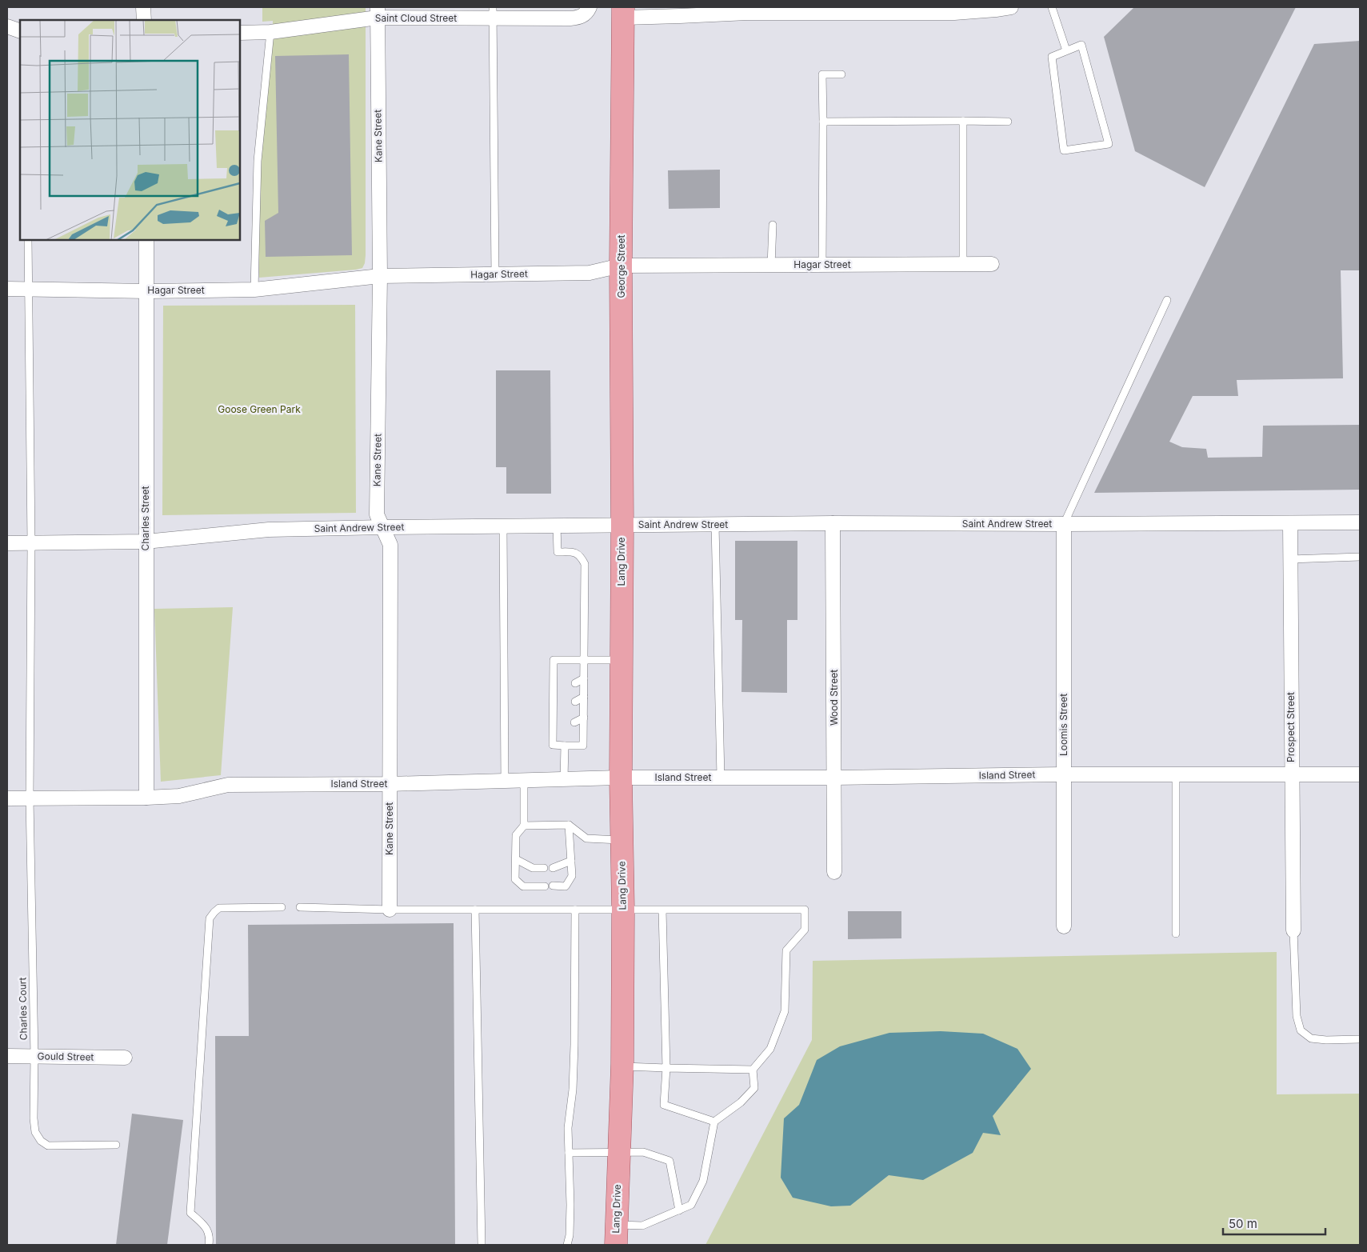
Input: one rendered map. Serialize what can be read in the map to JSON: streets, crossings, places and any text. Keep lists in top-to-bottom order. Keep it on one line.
{"streets":{"main road":["George Street","Lang Drive"],"street":["Saint Cloud Street","Kane Street","Hagar Street","Charles Street","Saint Andrew Street","Wood Street","Loomis Street","Prospect Street","Island Street","Gould Street"],"lane":["Charles Court"]},"crossings":[["Saint Cloud Street","Kane Street"],["Kane Street","Hagar Street"],["Kane Street","Saint Andrew Street"],["Kane Street","Island Street"],["Hagar Street","George Street"],["Hagar Street","Charles Street"],["Hagar Street","Charles Court"],["George Street","Saint Andrew Street"],["George Street","Lang Drive"],["Charles Street","Saint Andrew Street"],["Charles Street","Island Street"],["Saint Andrew Street","Lang Drive"],["Saint Andrew Street","Wood Street"],["Saint Andrew Street","Loomis Street"],["Saint Andrew Street","Prospect Street"],["Saint Andrew Street","Charles Court"],["Lang Drive","Island Street"],["Wood Street","Island Street"],["Loomis Street","Island Street"],["Prospect Street","Island Street"],["Island Street","Charles Court"],["Charles Court","Gould Street"]],"parks":["Goose Green Park"],"scale_bar":"50 m"}
